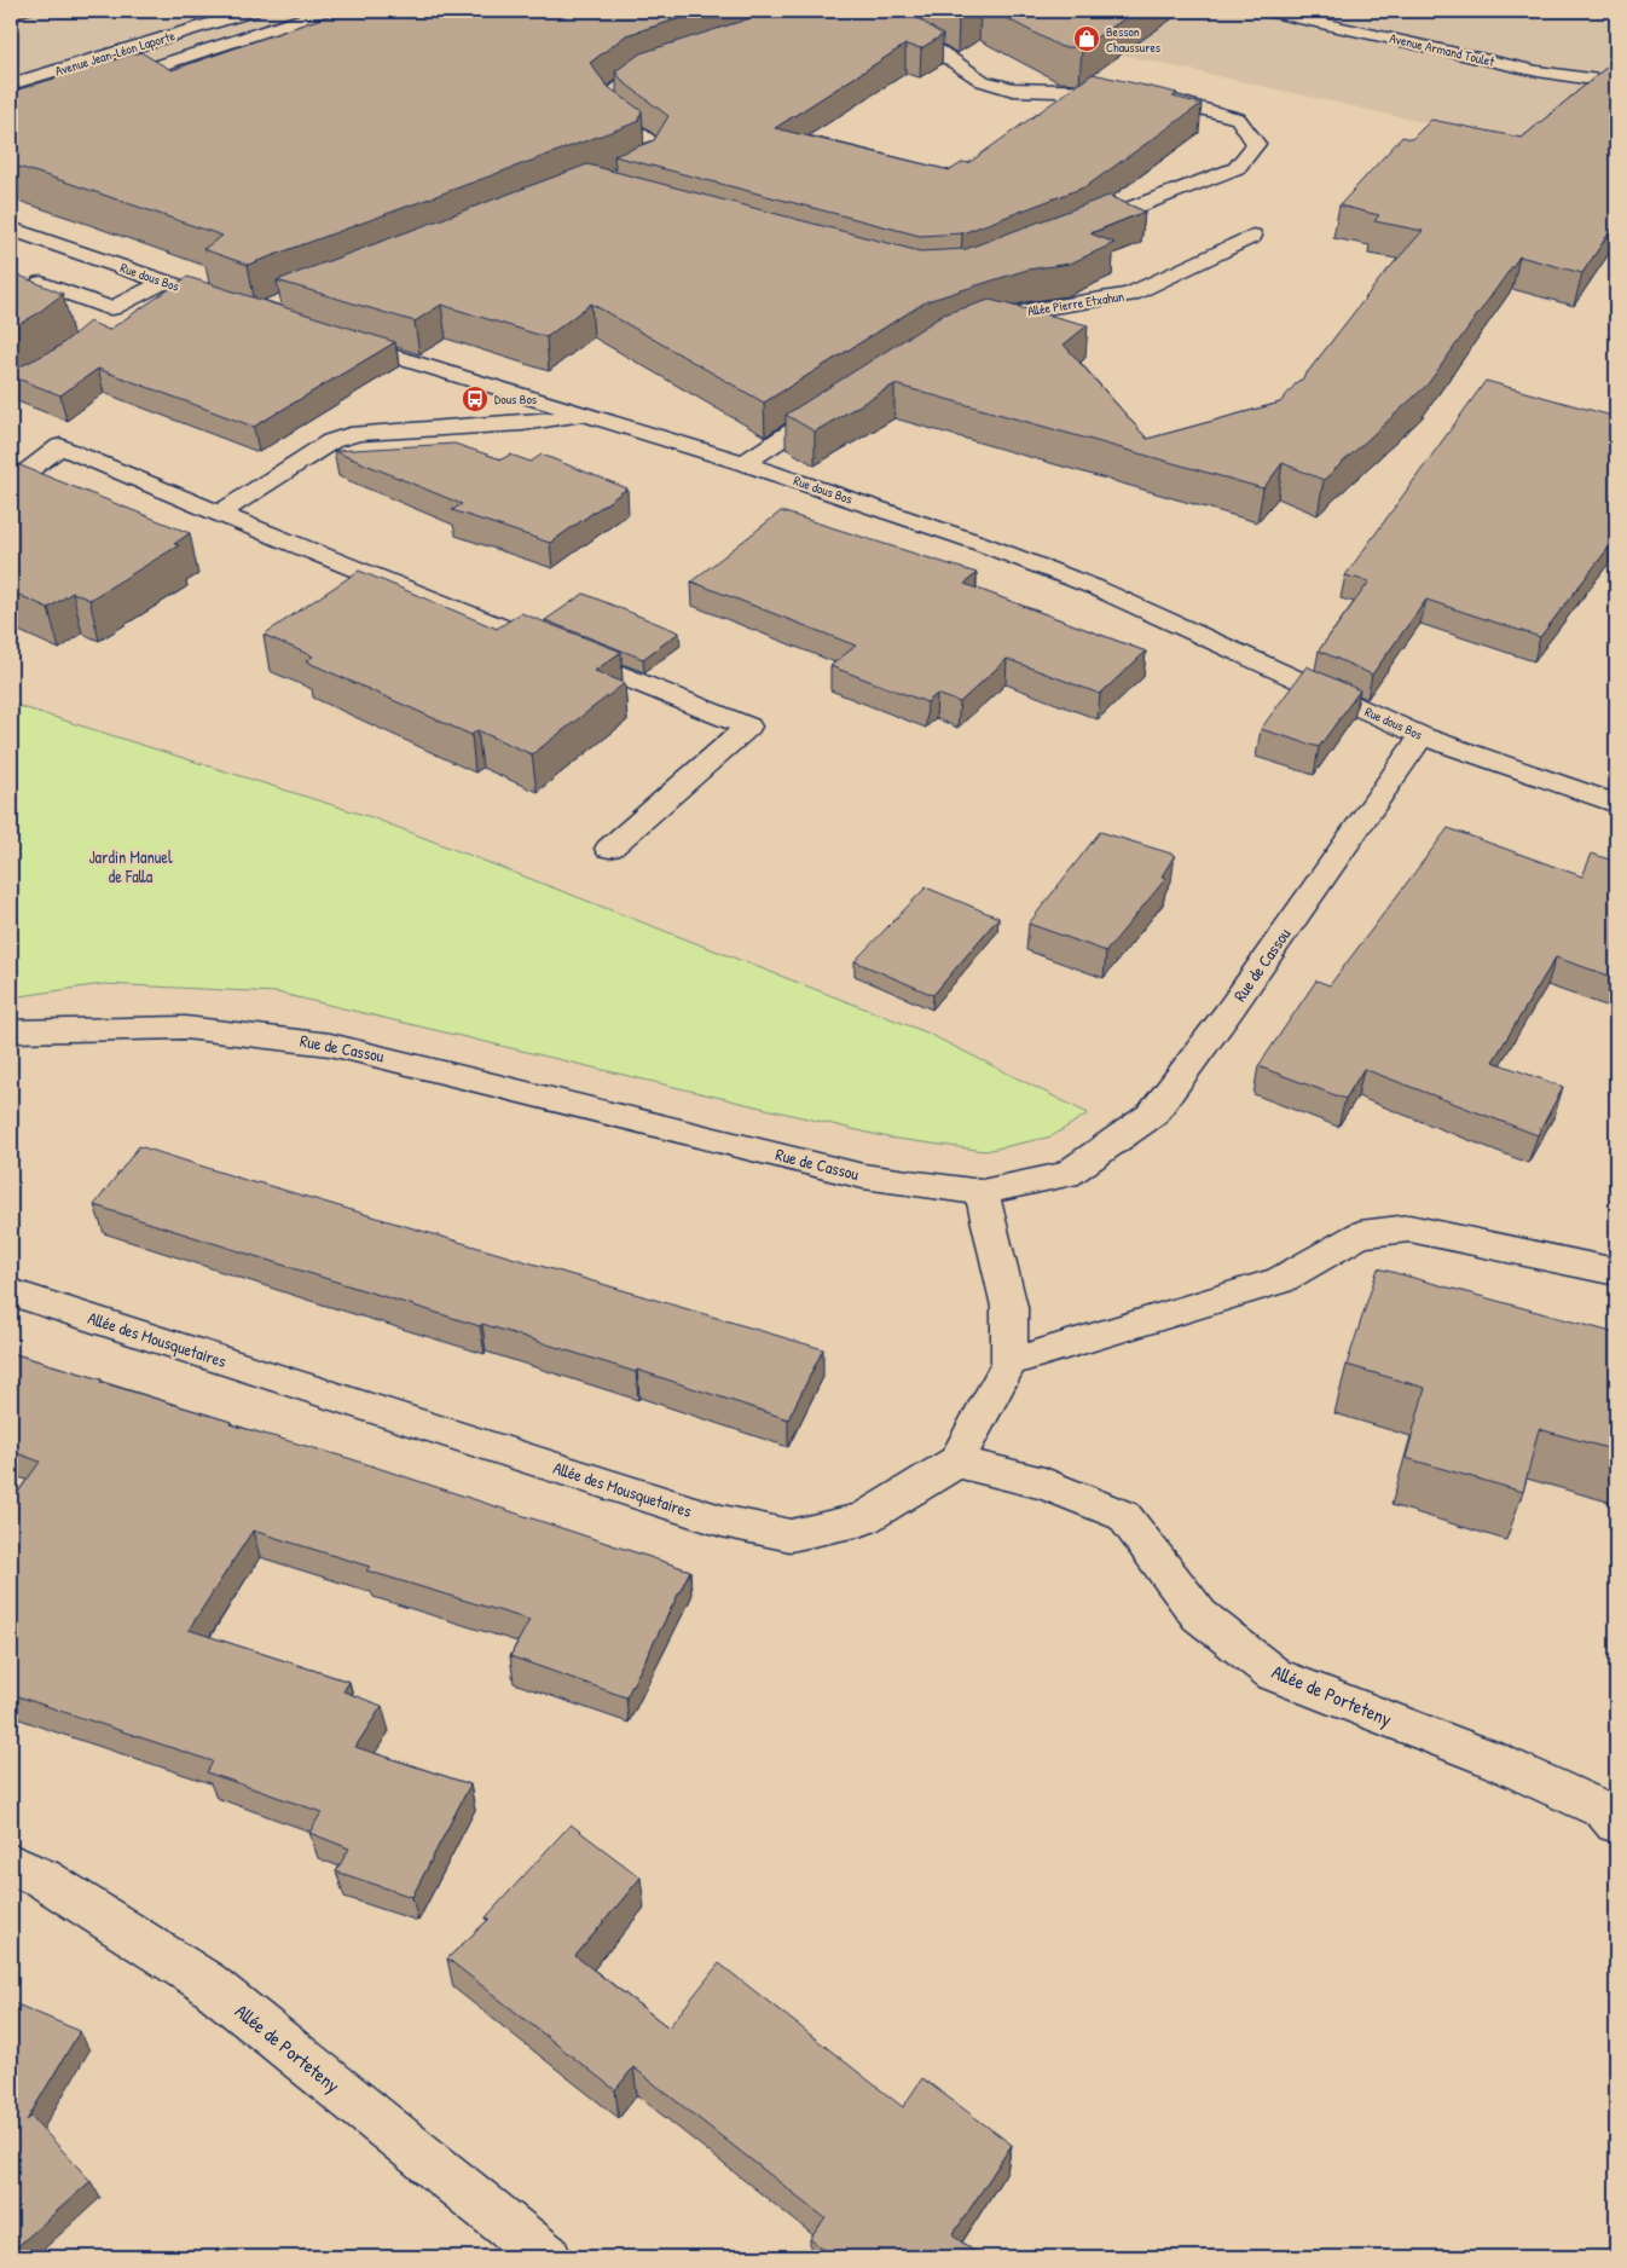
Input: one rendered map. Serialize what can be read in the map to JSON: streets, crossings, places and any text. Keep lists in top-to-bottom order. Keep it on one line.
{"streets":{"street":["Avenue Armand Toulet","Avenue Jean-Léon Laporte","Rue dous Bos","Allée Pierre Etxahun","Rue de Cassou","Allée des Mousquetaires","Allée de Porteteny"]},"crossings":[["Rue dous Bos","Rue de Cassou"],["Rue de Cassou","Allée des Mousquetaires"],["Allée des Mousquetaires","Allée de Porteteny"]],"parks":["Jardin Manuel de Falla"],"places":{"shop":["Besson Chaussures"],"bus stop":["Dous Bos"]}}
